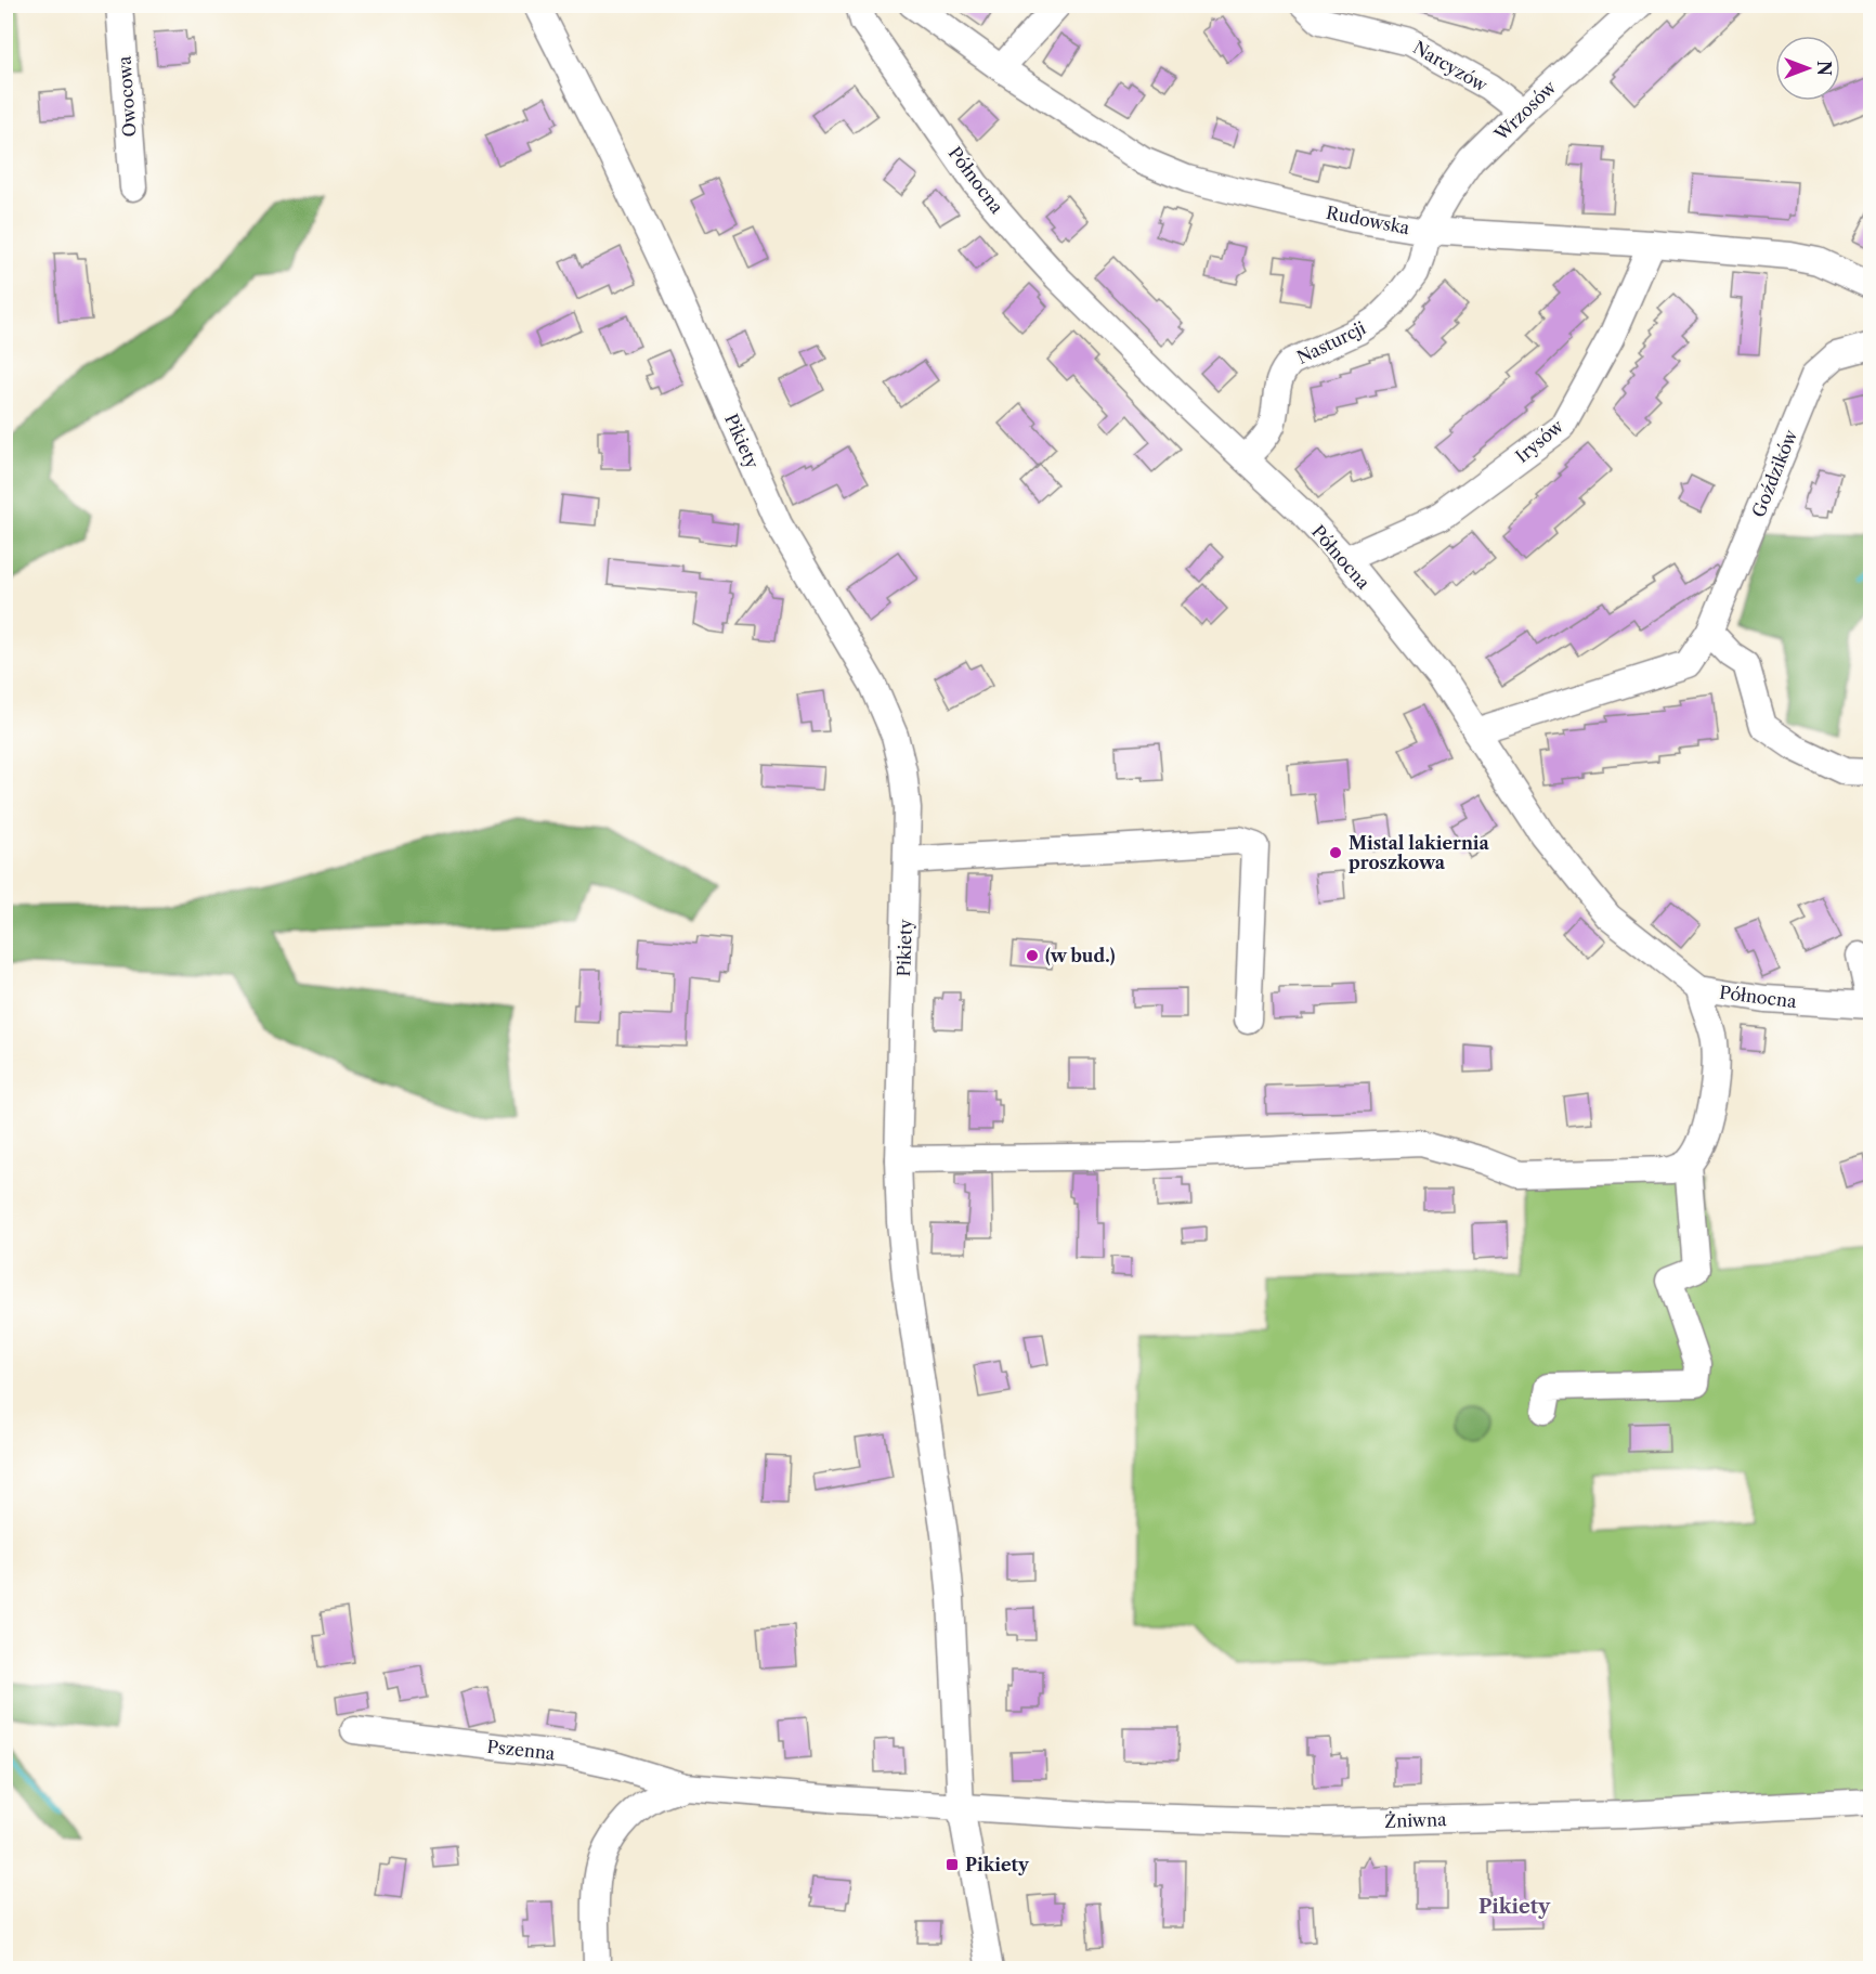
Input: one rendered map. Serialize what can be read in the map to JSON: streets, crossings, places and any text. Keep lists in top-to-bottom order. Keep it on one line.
{"streets":{"street":["Narcyzów","Owocowa","Wrzosów","Północna","Rudowska","Nasturcji","Pikiety","Irysów","Goździków","Pszenna","Żniwna"]},"crossings":[["Narcyzów","Wrzosów"],["Wrzosów","Rudowska"],["Wrzosów","Nasturcji"],["Północna","Nasturcji"],["Północna","Irysów"],["Północna","Goździków"],["Rudowska","Nasturcji"],["Rudowska","Irysów"],["Pikiety","Pszenna"],["Pikiety","Żniwna"],["Pszenna","Żniwna"]],"districts":["Pikiety"],"places":{"other":["Mistal lakiernia proszkowa","(w bud.)"],"transit":["Pikiety"]},"north":"right"}
